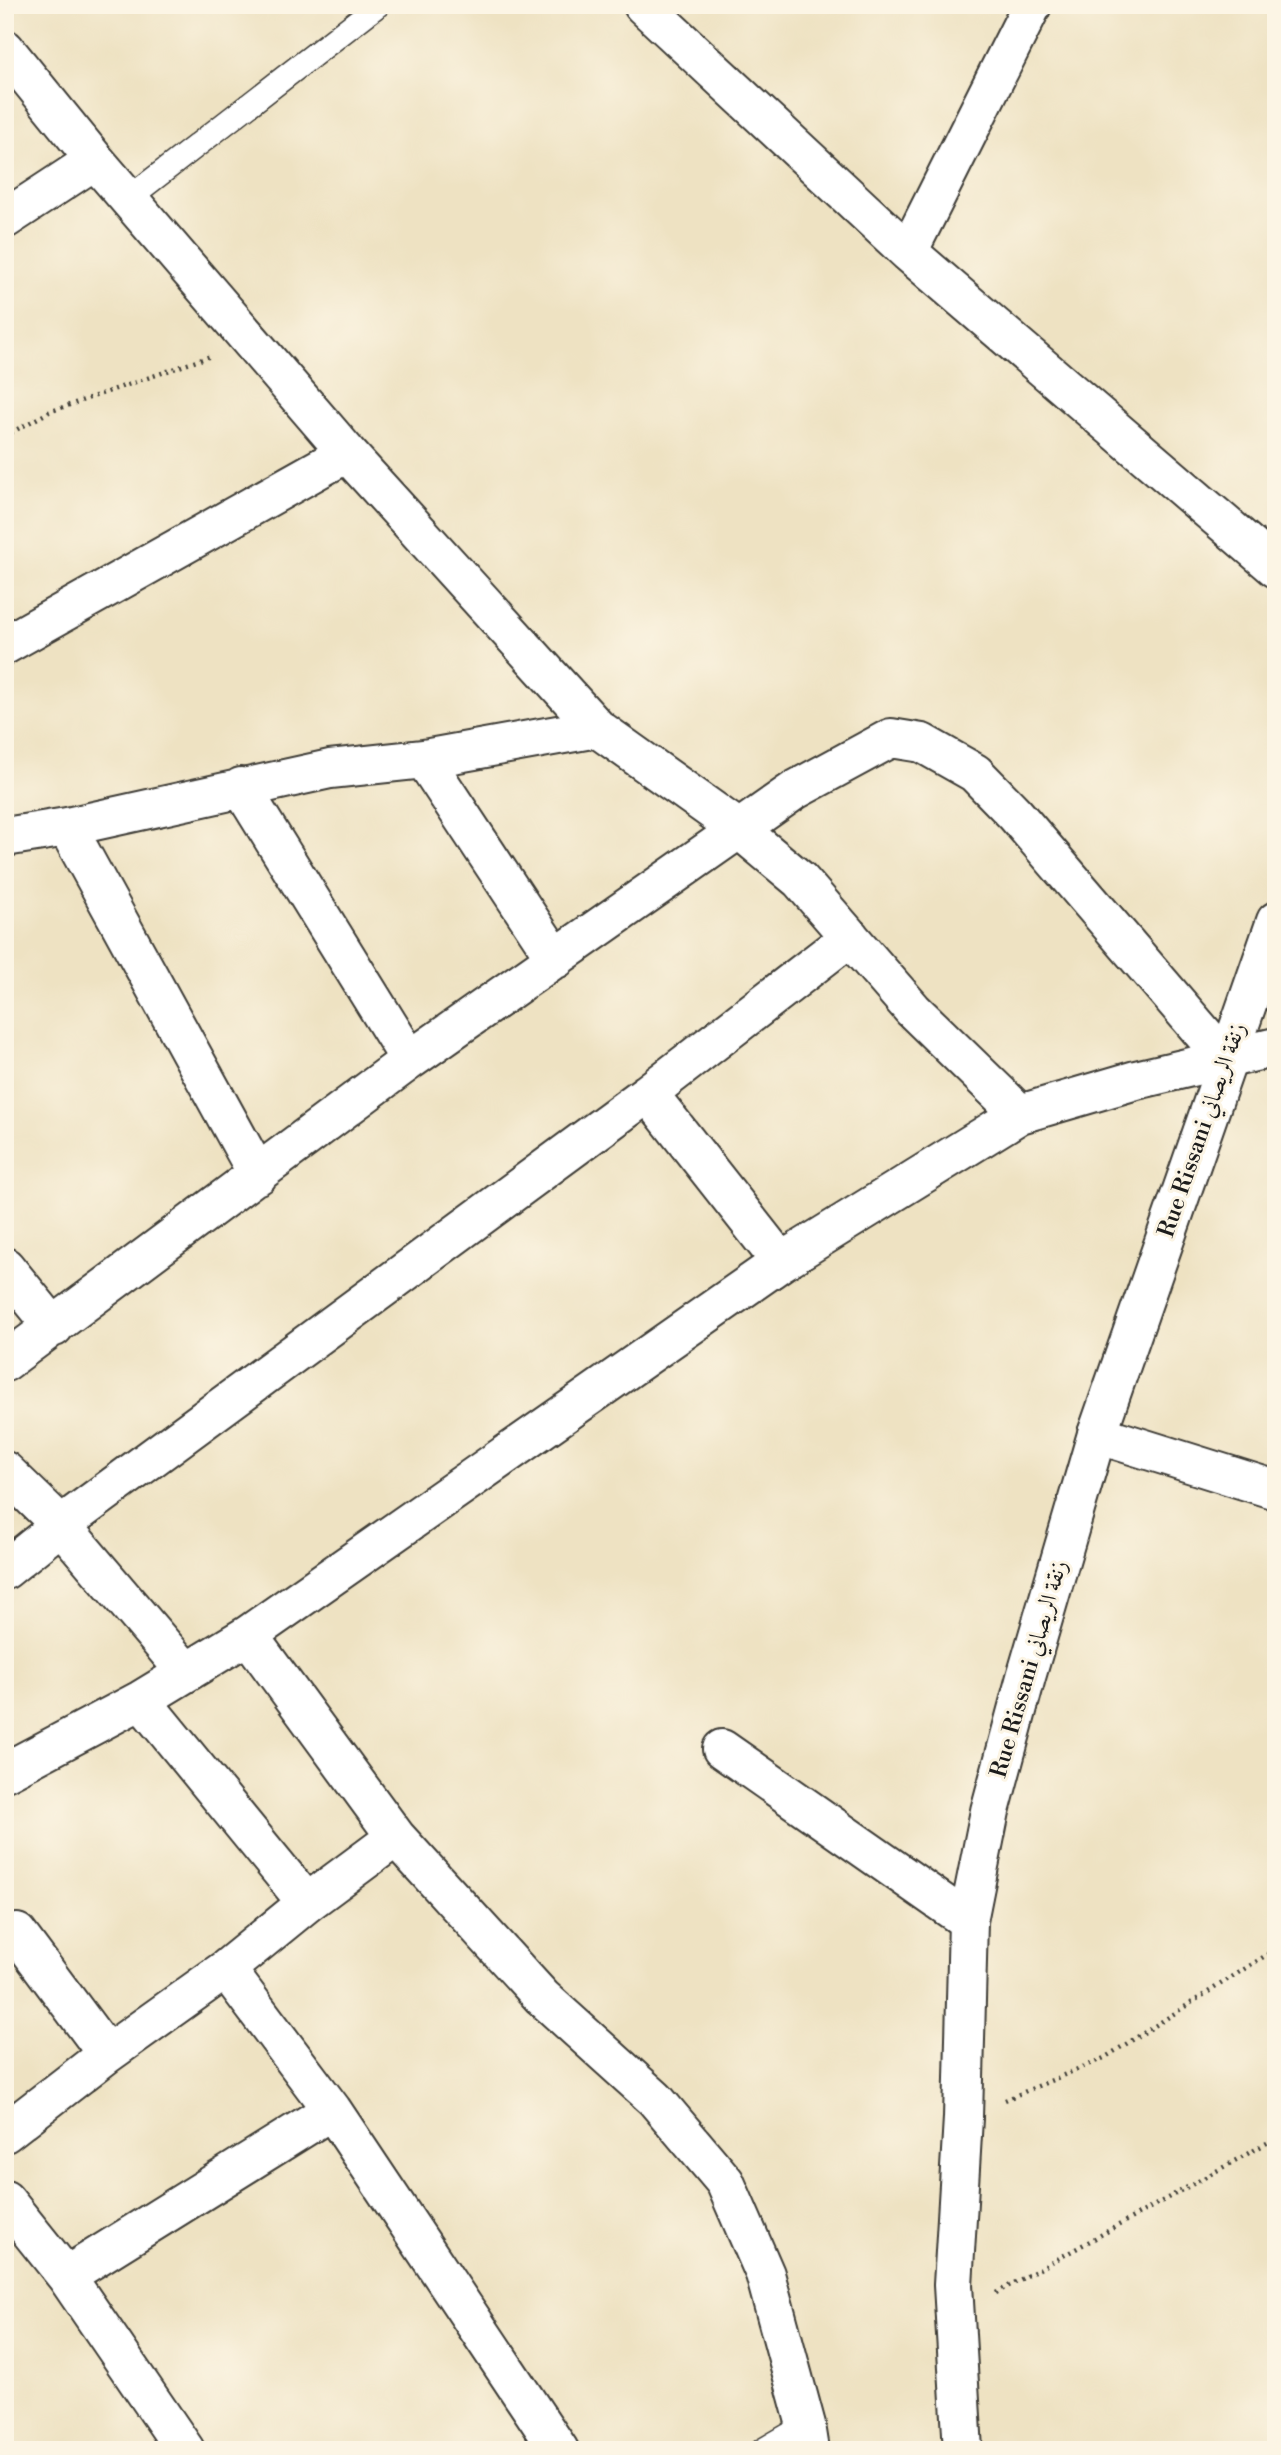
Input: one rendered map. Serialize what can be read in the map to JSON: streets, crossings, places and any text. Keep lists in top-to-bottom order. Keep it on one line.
{"streets":{"street":["Rue Rissani زنقة الريصاني"]}}
